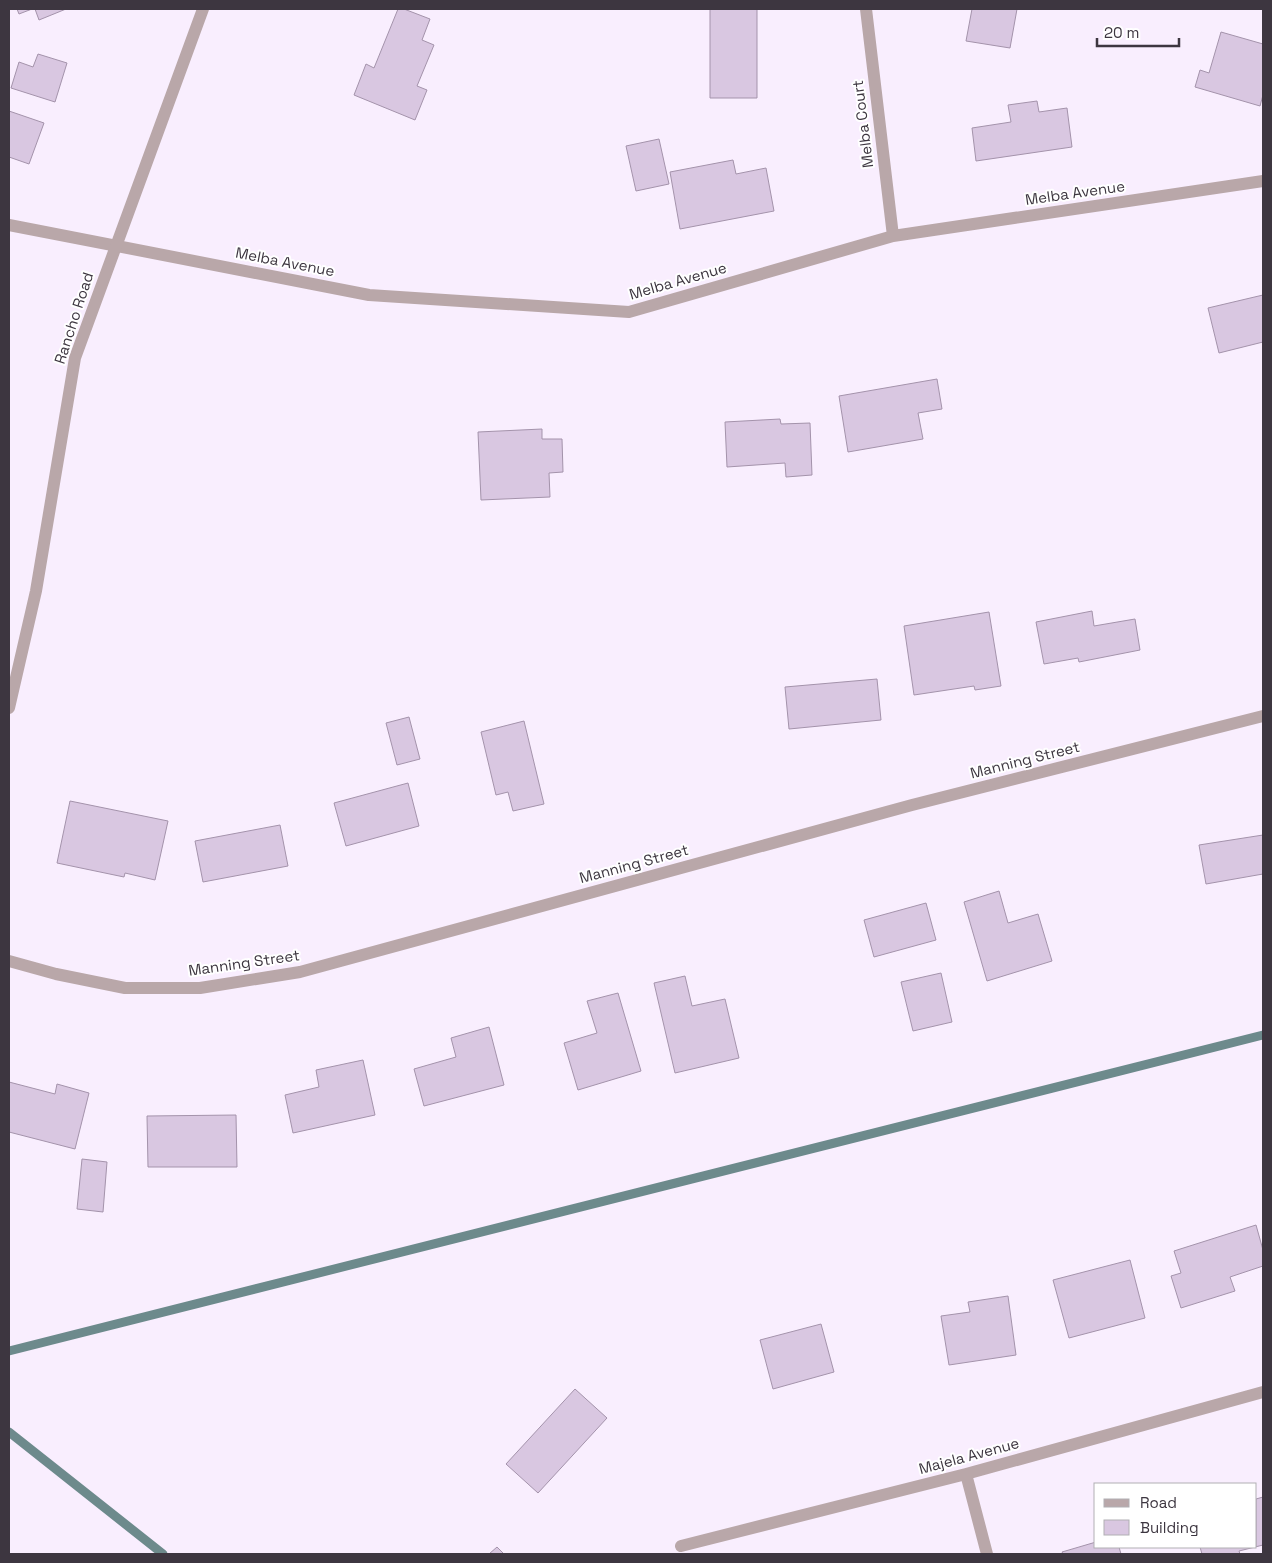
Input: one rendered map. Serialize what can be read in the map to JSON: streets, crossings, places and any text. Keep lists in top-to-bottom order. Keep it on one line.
{"streets":{"street":["Melba Court","Melba Avenue","Rancho Road","Manning Street","Majela Avenue"]},"crossings":[["Melba Court","Melba Avenue"],["Melba Avenue","Rancho Road"]],"legend":["Road","Building"],"scale_bar":"20 m"}
